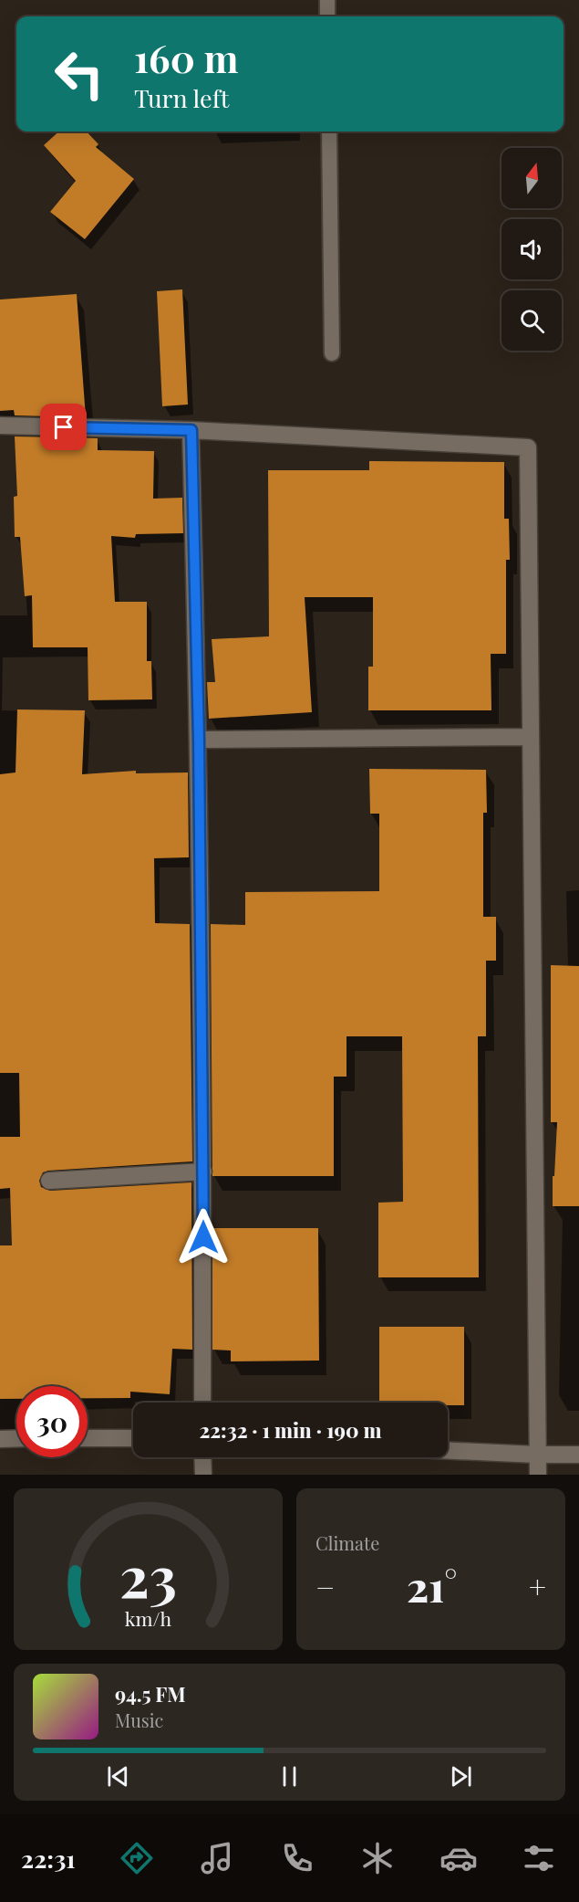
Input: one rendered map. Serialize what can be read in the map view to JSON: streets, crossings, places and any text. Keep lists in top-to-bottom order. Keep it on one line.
{"north":"top","page":{"turn":["160 m","Turn left"],"limit":"30","trip":"22:32 · 1 min · 190 m","tile":"Climate","heat":["−","21°","+"],"song":["94.5 FM","Music"],"tabs":"22:31","gauge":["23","km/h"]}}
